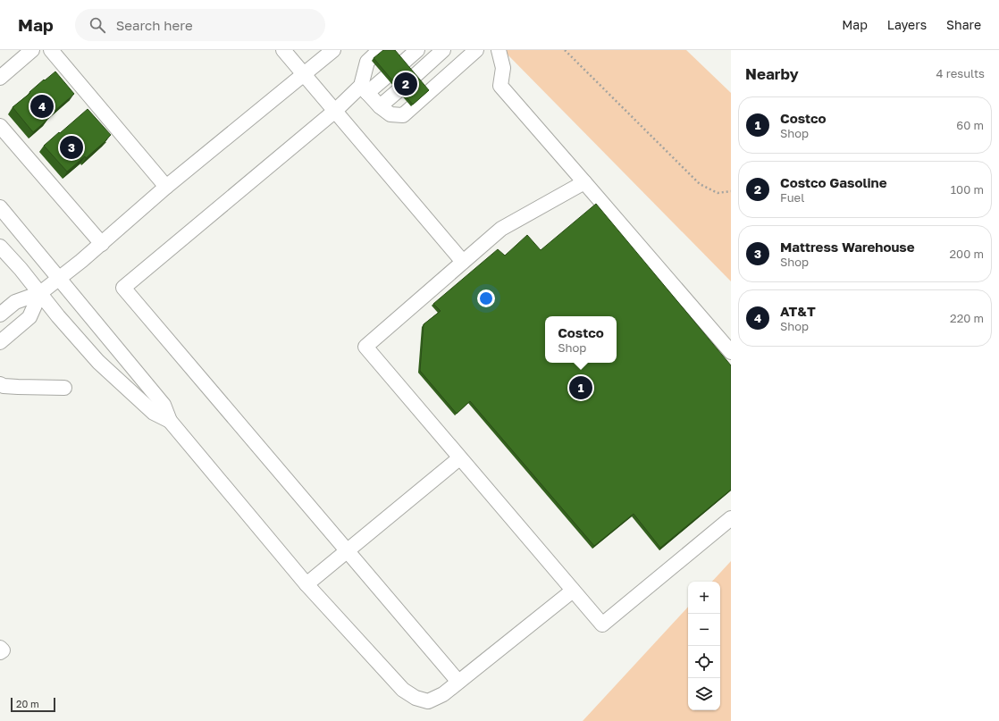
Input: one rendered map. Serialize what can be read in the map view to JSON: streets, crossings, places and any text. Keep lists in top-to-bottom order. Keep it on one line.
{"scale_bar":"20 m","page":{"header":"Map","search":"Search here","nav":["Map","Layers","Share"],"heading":["Nearby","4 results"],"pins":["2","4","3","1"],"list":[{"mark":"1","name":"Costco","note":"Shop","value":"60 m"},{"mark":"2","name":"Costco Gasoline","note":"Fuel","value":"100 m"},{"mark":"3","name":"Mattress Warehouse","note":"Shop","value":"200 m"},{"mark":"4","name":"AT&T","note":"Shop","value":"220 m"}],"popup":["Costco","Shop"],"map_buttons":["+","−"],"scale":"20 m"}}
